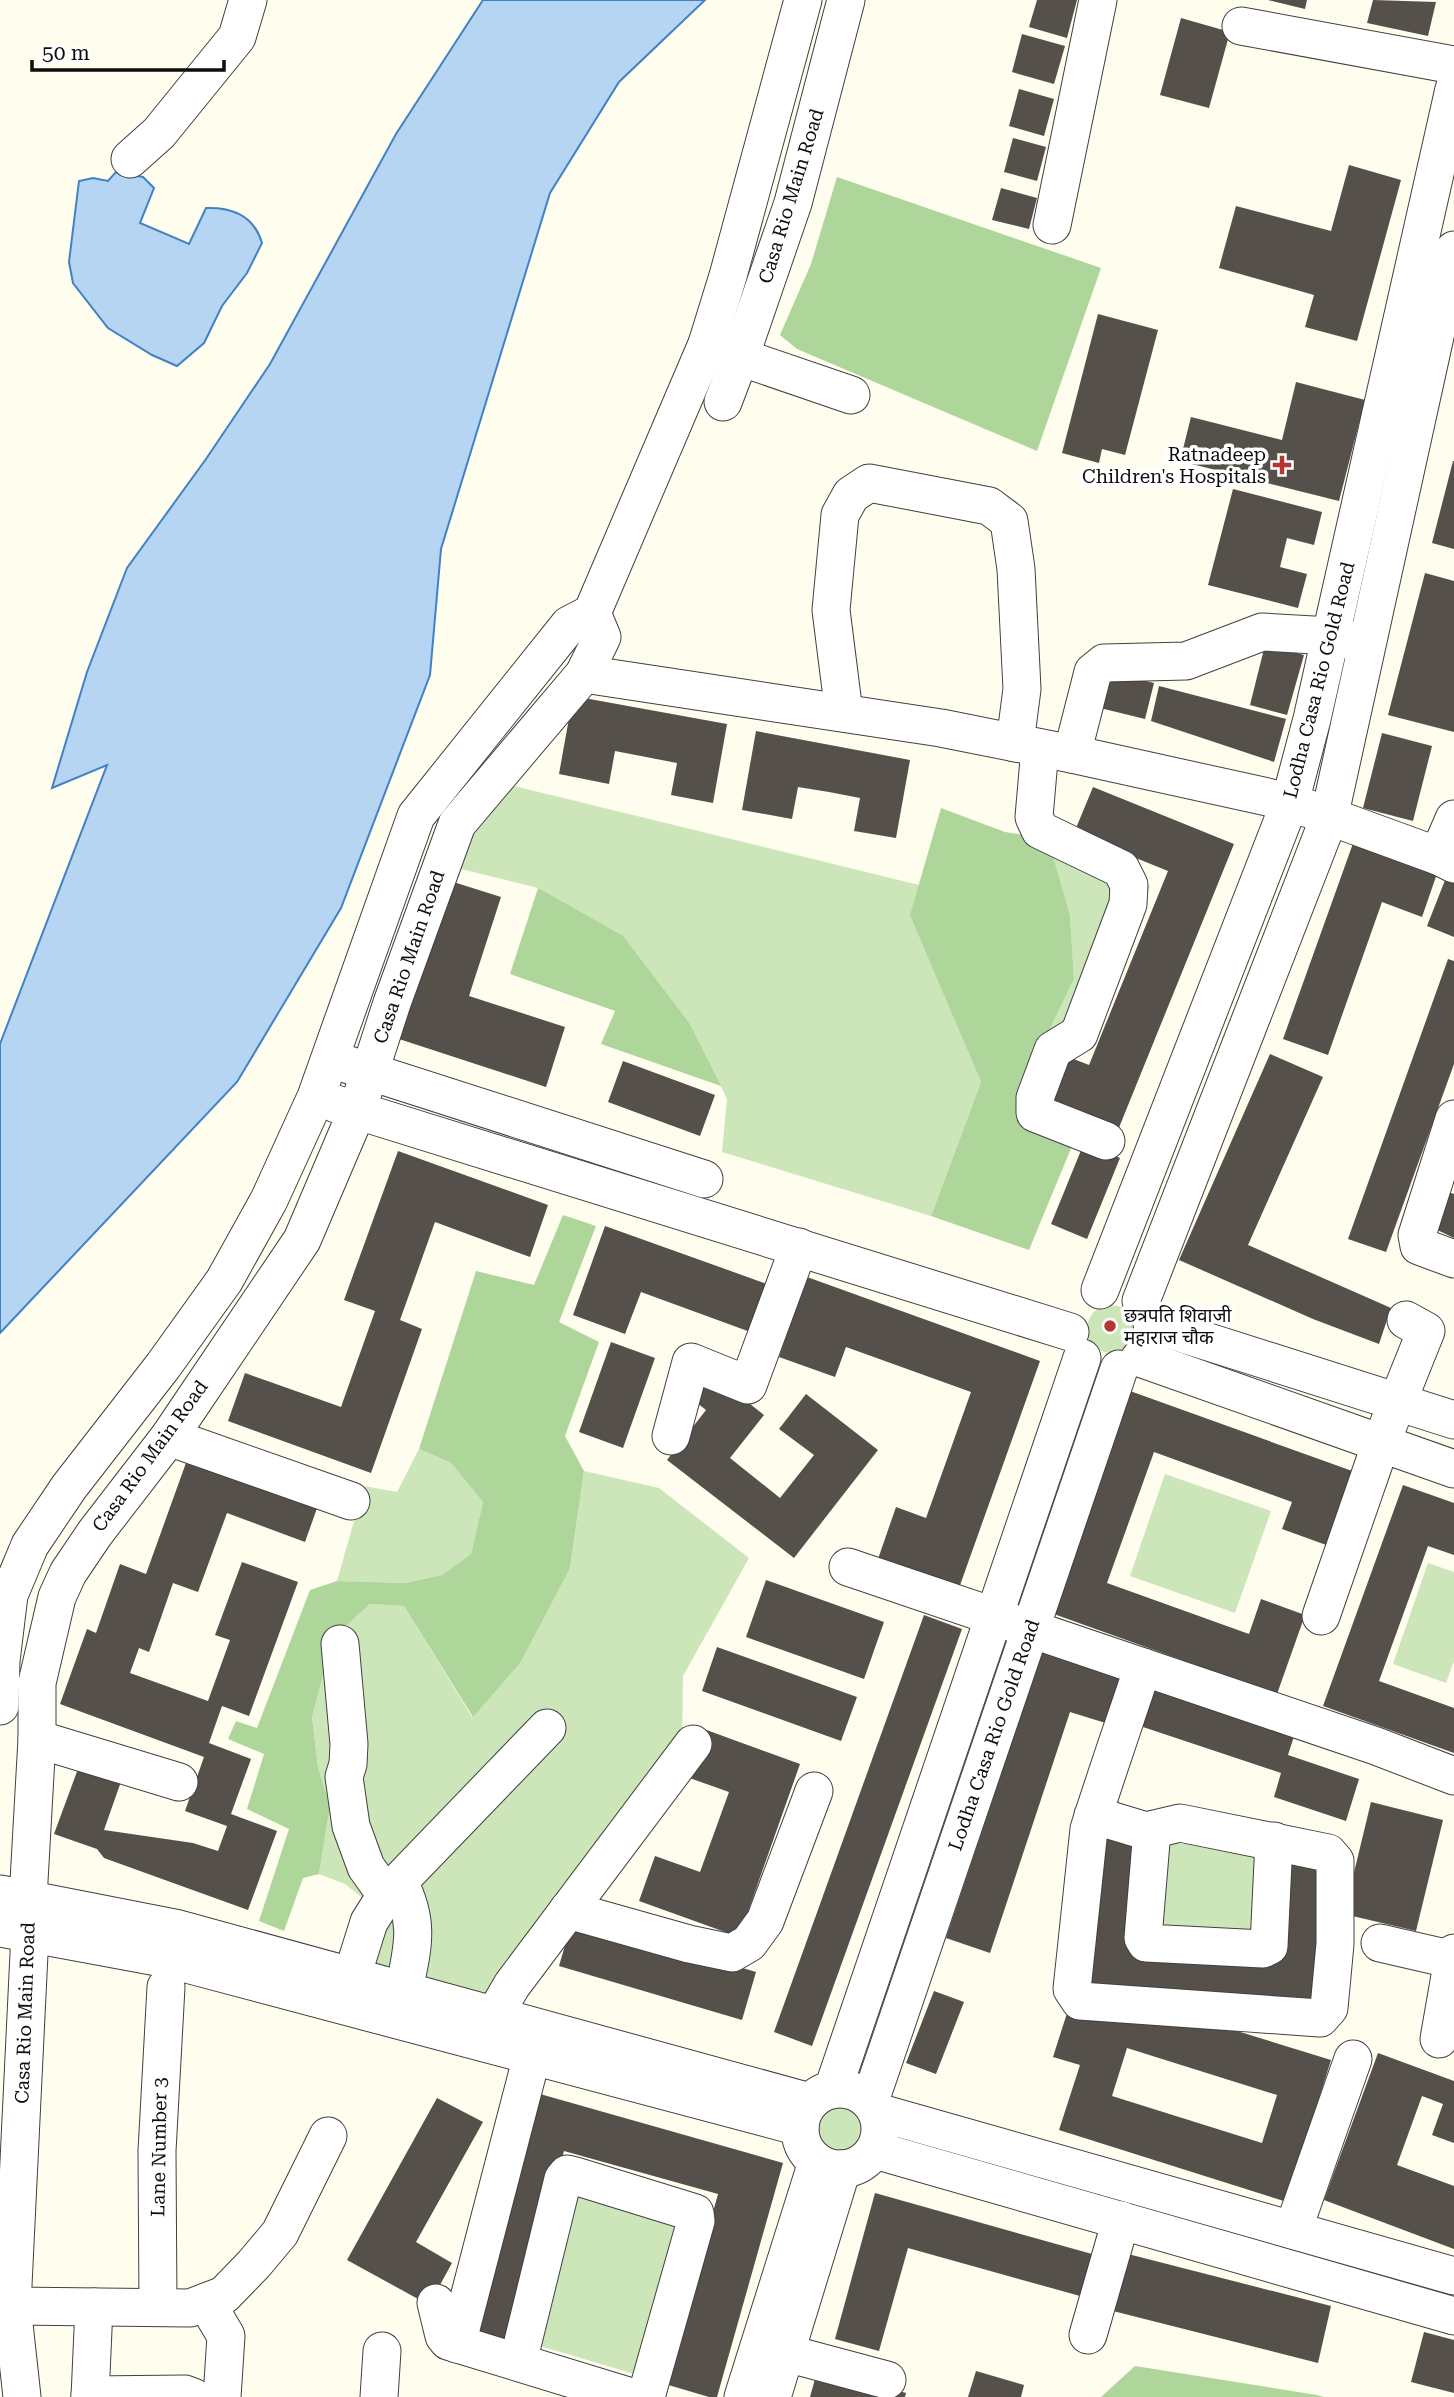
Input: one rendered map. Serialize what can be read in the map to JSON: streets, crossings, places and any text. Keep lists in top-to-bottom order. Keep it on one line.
{"streets":{"street":["Casa Rio Main Road","Lodha Casa Rio Gold Road","Lane Number 3"]},"places":{"health":["Ratnadeep Children's Hospitals"],"other":["छत्रपति शिवाजी महाराज चौक"]},"scale_bar":"50 m"}
